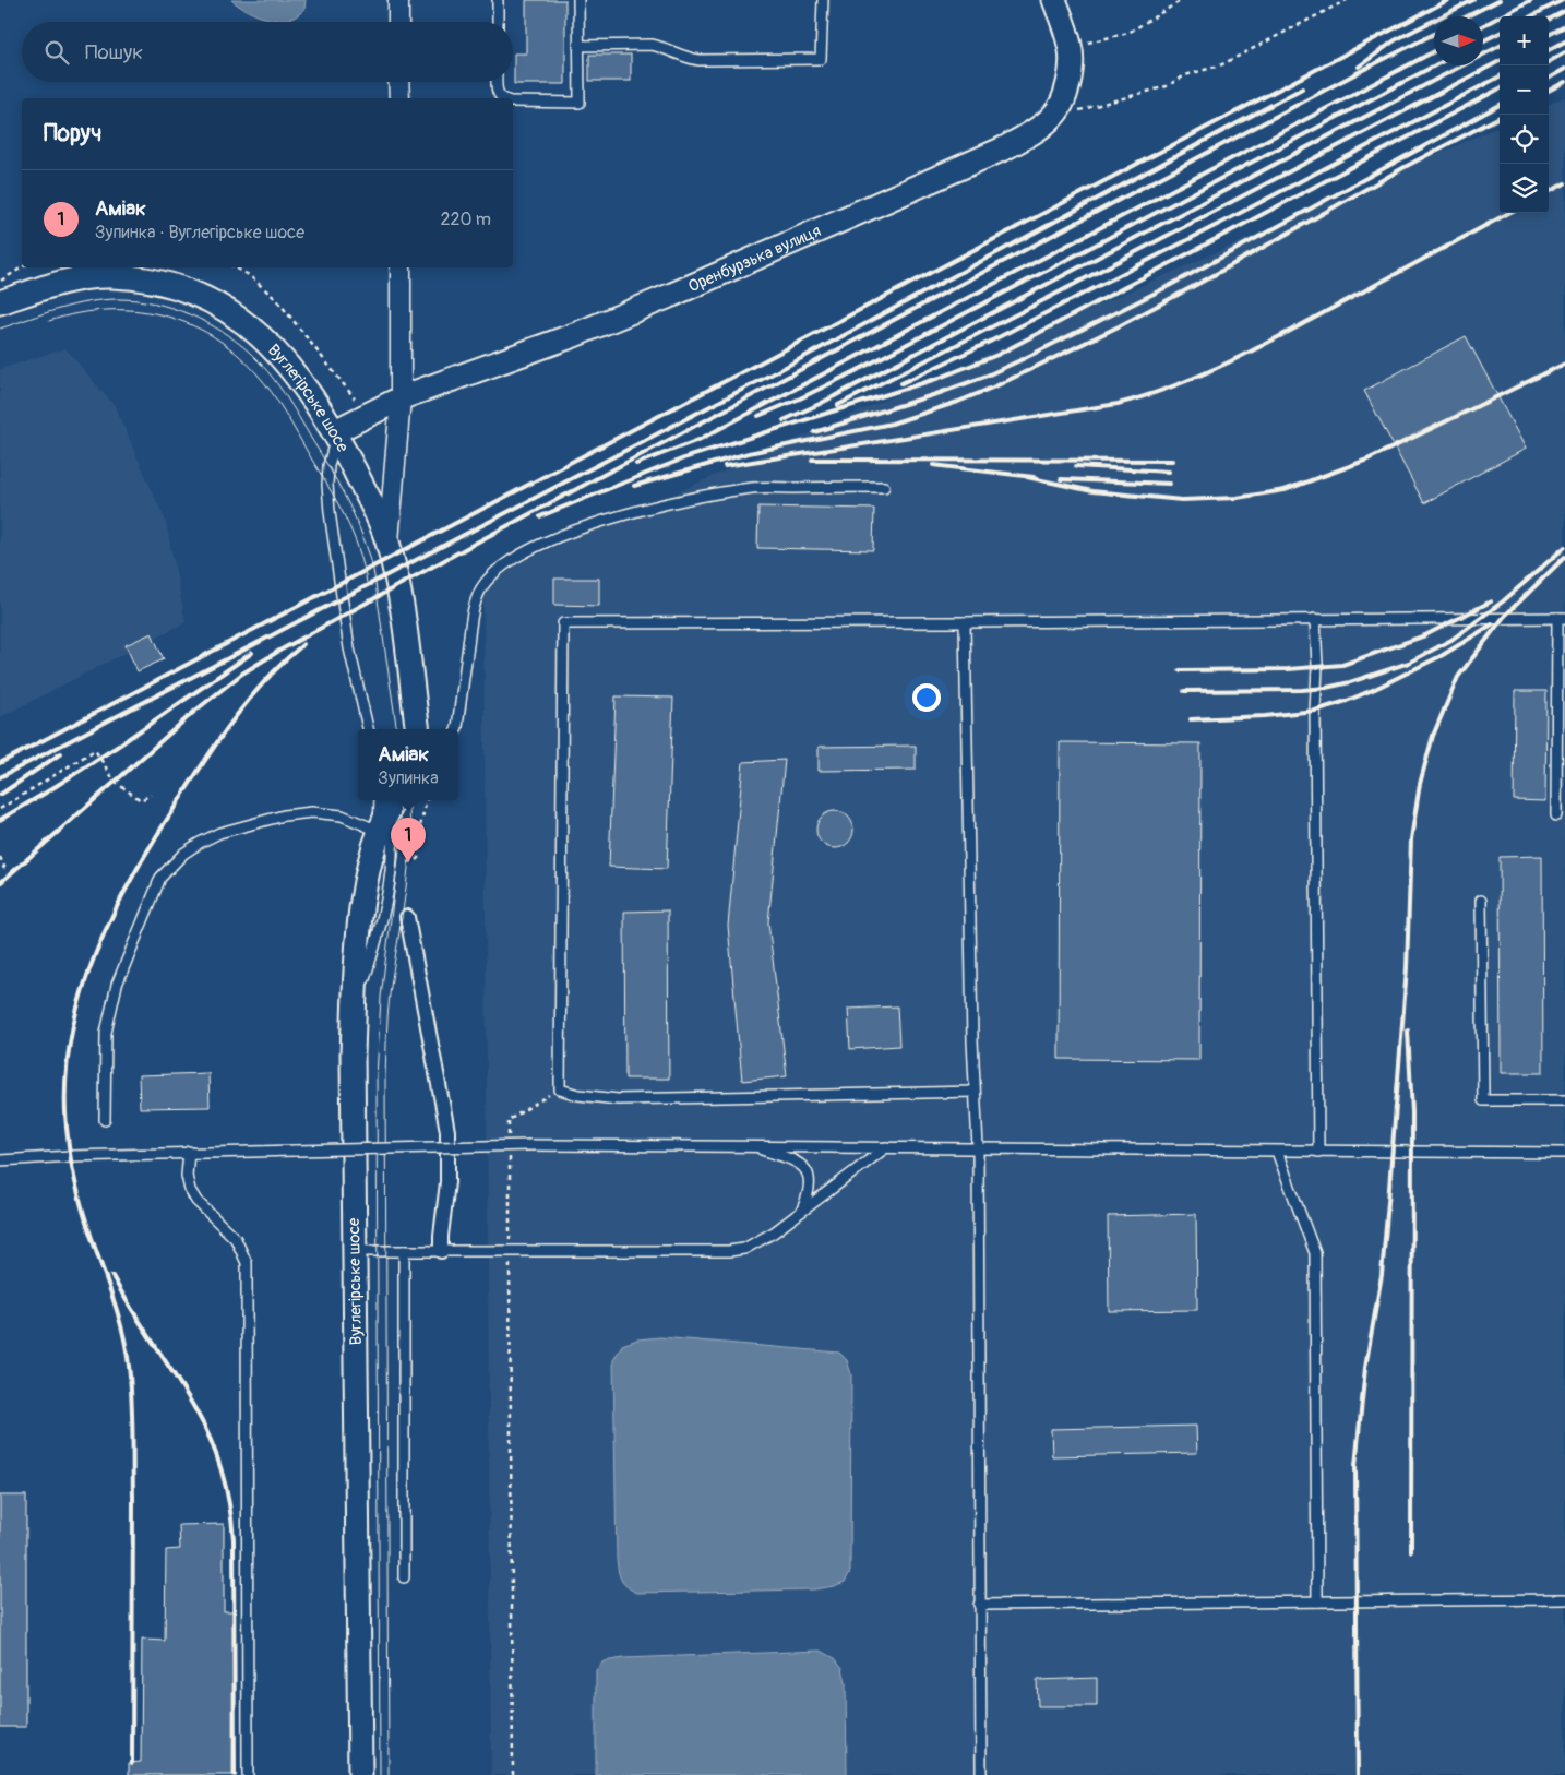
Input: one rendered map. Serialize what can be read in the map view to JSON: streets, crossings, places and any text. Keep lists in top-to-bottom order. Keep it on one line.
{"streets":{"street":["Оренбурзька вулиця","Вуглегірське шосе"]},"crossings":[["Оренбурзька вулиця","Вуглегірське шосе"]],"north":"right","page":{"map_buttons":["+","−"],"search":"Пошук","heading":"Поруч","list":[{"mark":"1","name":"Аміак","note":"Зупинка · Вуглегірське шосе","value":"220 m"}],"popup":["Аміак","Зупинка"],"pins":"1"}}
